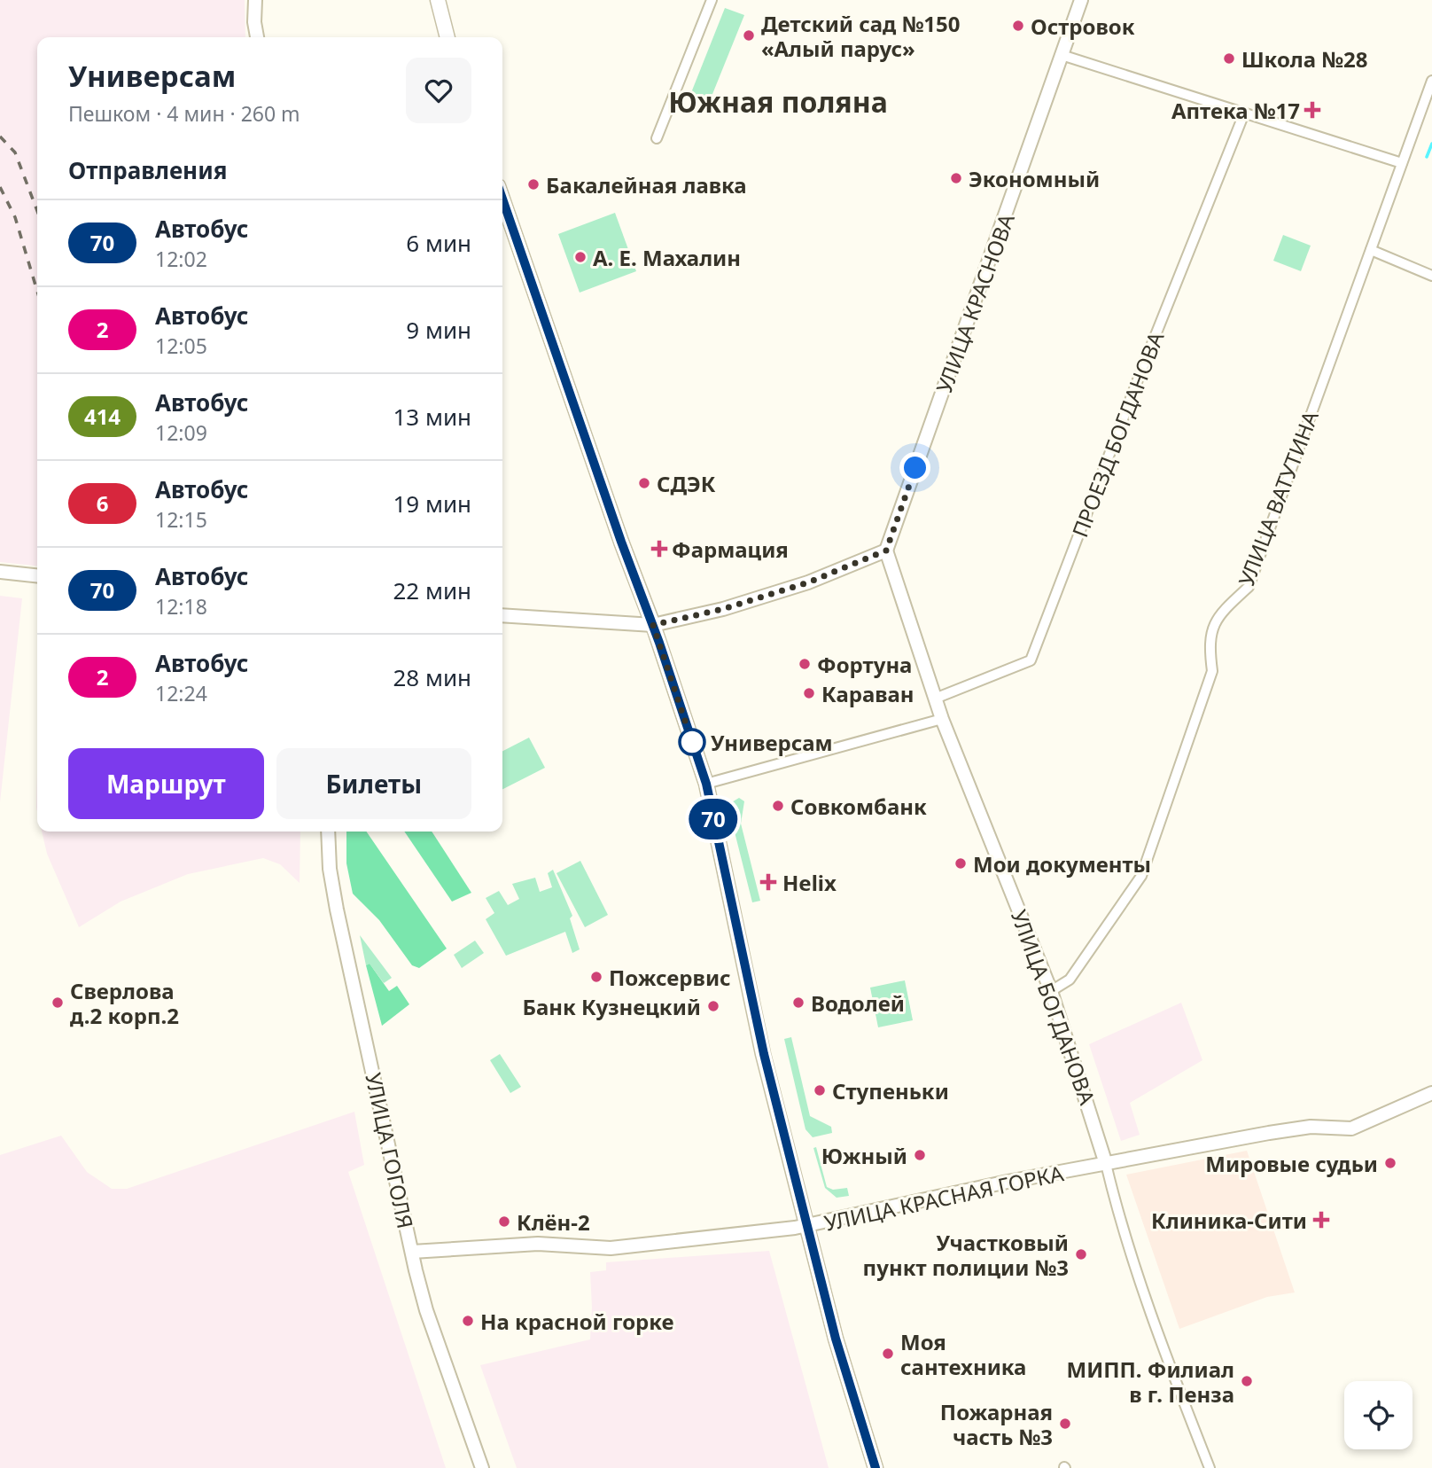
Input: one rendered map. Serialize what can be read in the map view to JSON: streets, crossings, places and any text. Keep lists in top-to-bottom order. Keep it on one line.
{"streets":{"main road":["УЛИЦА КРАСНОВА","УЛИЦА БОГДАНОВА","УЛИЦА ГОГОЛЯ","УЛИЦА КРАСНАЯ ГОРКА"],"street":["ПРОЕЗД БОГДАНОВА","УЛИЦА ВАТУТИНА"]},"crossings":[["УЛИЦА КРАСНОВА","УЛИЦА БОГДАНОВА"],["ПРОЕЗД БОГДАНОВА","УЛИЦА БОГДАНОВА"],["УЛИЦА ВАТУТИНА","УЛИЦА БОГДАНОВА"],["УЛИЦА БОГДАНОВА","УЛИЦА КРАСНАЯ ГОРКА"],["УЛИЦА ГОГОЛЯ","УЛИЦА КРАСНАЯ ГОРКА"]],"districts":["Южная поляна"],"places":{"other":["Островок","Детский сад №150 «Алый парус»","Школа №28","Экономный","Бакалейная лавка","А. Е. Махалин","СДЭК","Фортуна","Караван","Универсам","Совкомбанк","Мои документы","Пожсервис","Сверлова д.2 корп.2","Водолей","Банк Кузнецкий","Ступеньки","Южный","Мировые судьи","Клён-2","Участковый пункт полиции №3","На красной горке","Моя сантехника","МИПП. Филиал в г. Пенза","Пожарная часть №3"],"health":["Аптека №17","Фармация","Helix","Клиника-Сити"]},"lines":["bus line 70"],"page":{"on_map":"70","heading":[["Универсам","Пешком · 4 мин · 260 m"],"Отправления"],"list":[{"mark":"70","name":"Автобус","note":"12:02","value":"6 мин"},{"mark":"2","name":"Автобус","note":"12:05","value":"9 мин"},{"mark":"414","name":"Автобус","note":"12:09","value":"13 мин"},{"mark":"6","name":"Автобус","note":"12:15","value":"19 мин"},{"mark":"70","name":"Автобус","note":"12:18","value":"22 мин"},{"mark":"2","name":"Автобус","note":"12:24","value":"28 мин"}],"buttons":["Маршрут","Билеты"]}}
